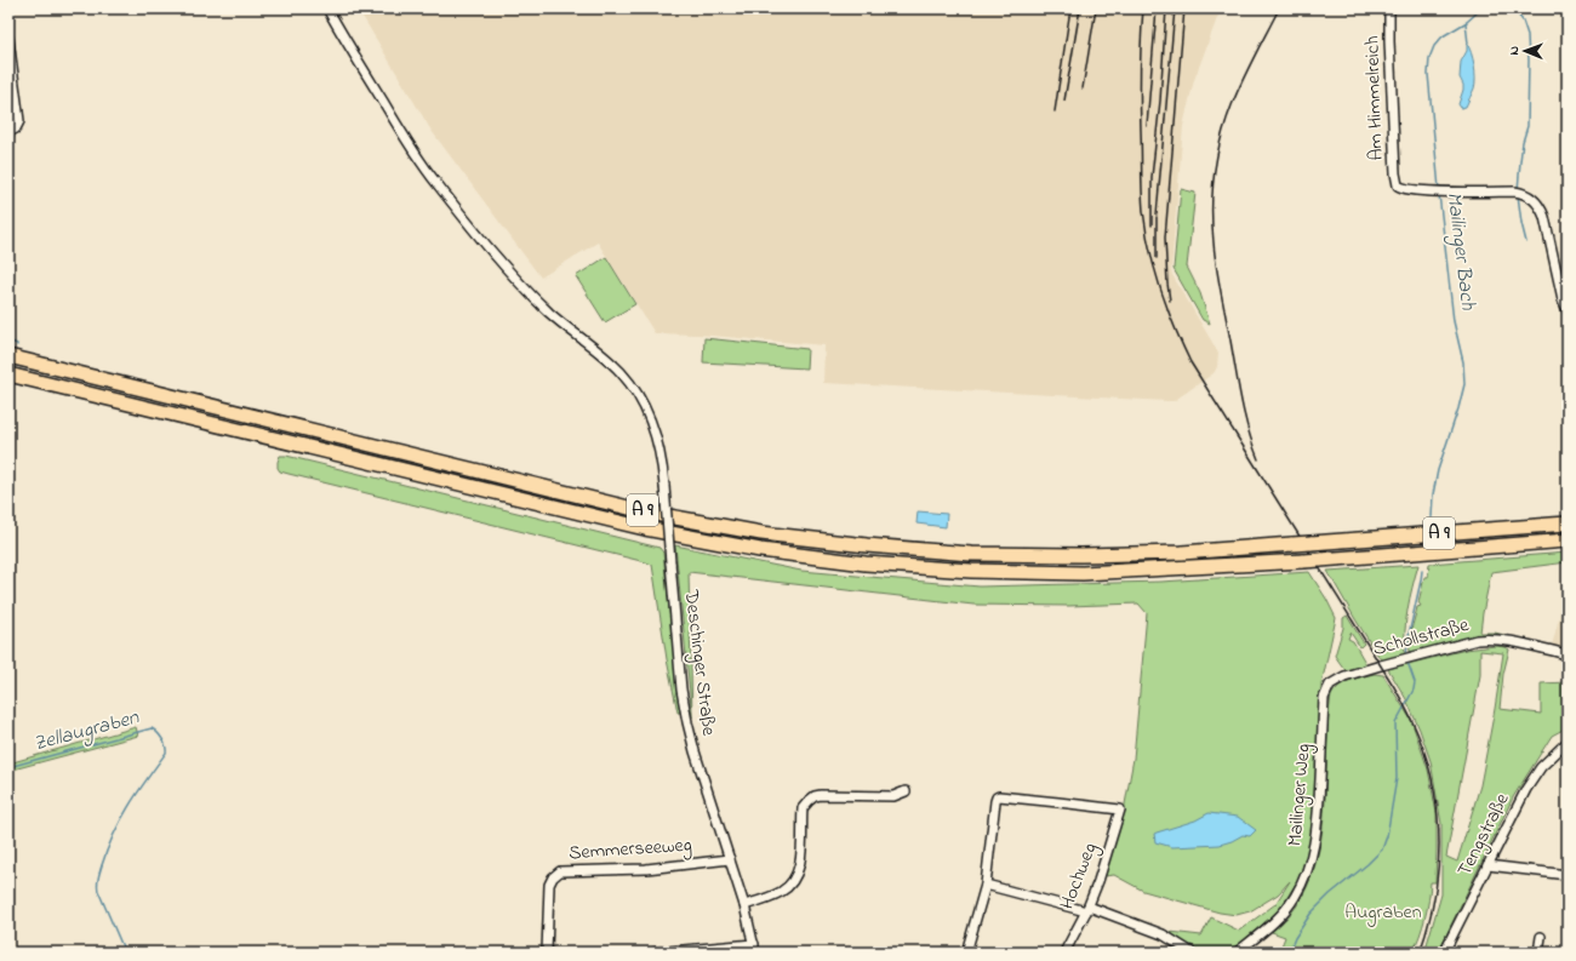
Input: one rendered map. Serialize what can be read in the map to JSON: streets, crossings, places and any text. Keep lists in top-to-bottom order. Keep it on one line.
{"streets":{"highway":["A 9"],"street":["Am Himmelreich","Schollstraße","Deschinger Straße","Mailinger Weg","Tengstraße","Semmerseeweg","Hochweg"]},"crossings":[["Schollstraße","Mailinger Weg"],["Deschinger Straße","Semmerseeweg"]],"water":["Mailinger Bach","Zellaugraben"],"parks":["Augraben"],"north":"left"}
